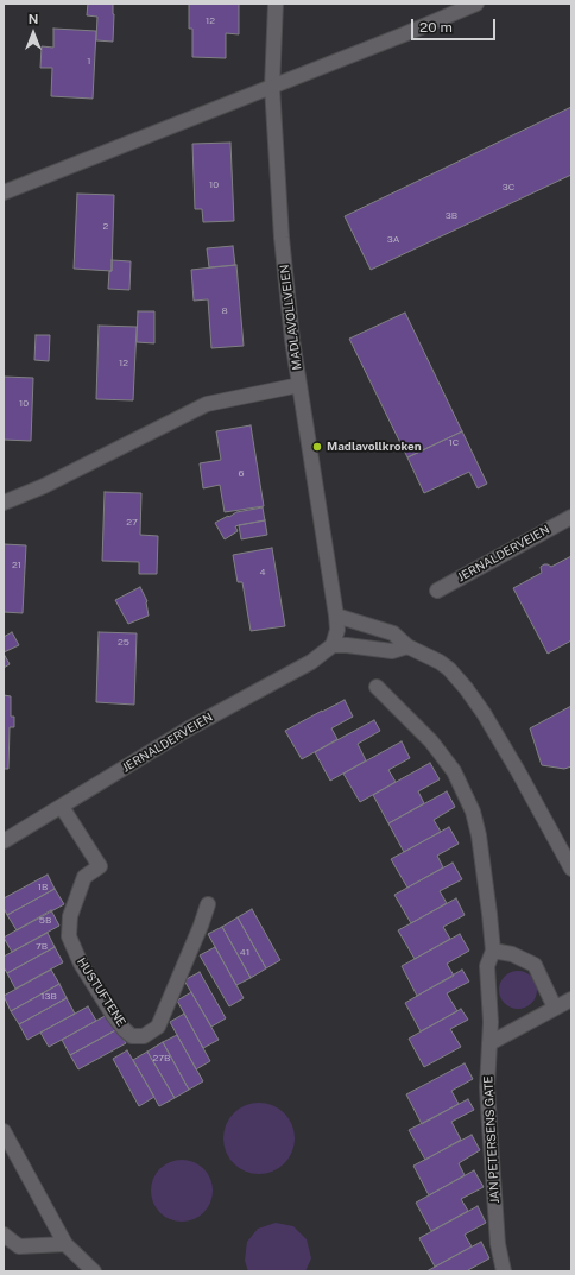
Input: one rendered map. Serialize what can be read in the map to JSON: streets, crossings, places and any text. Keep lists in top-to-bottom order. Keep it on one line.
{"streets":{"street":["MADLAVOLLVEIEN","JERNALDERVEIEN","HUSTUFTENE","JAN PETERSENS GATE"]},"crossings":[["JERNALDERVEIEN","HUSTUFTENE"]],"places":["Madlavollkroken"],"house_numbers":["12","1","10","3C","3B","2","3A","8","12","10","1C","6","27","21","4","25","1B","5B","7B","41","13B","27B"],"scale_bar":"20 m","north":"top"}
